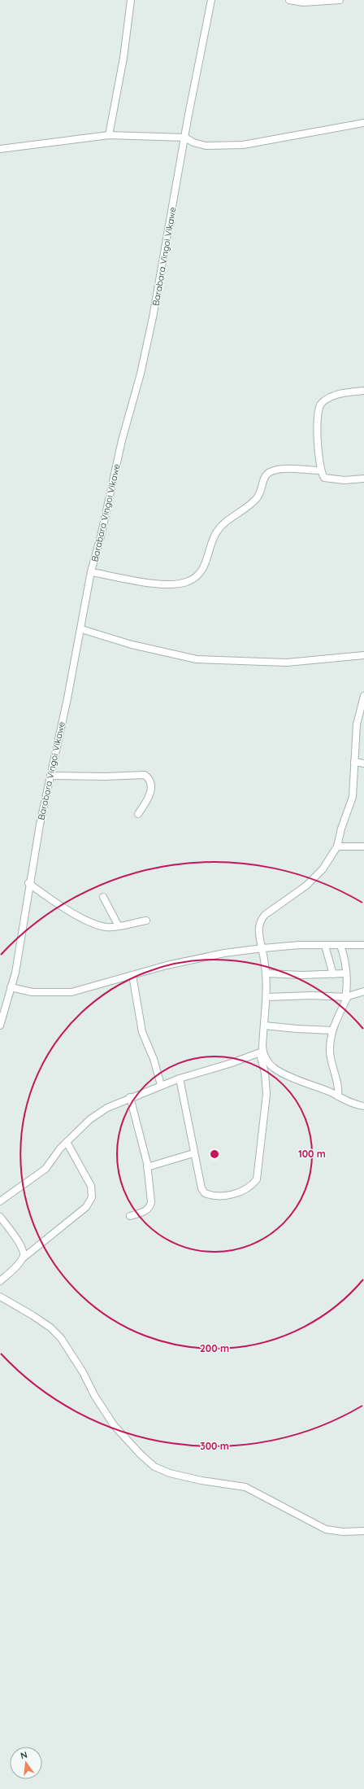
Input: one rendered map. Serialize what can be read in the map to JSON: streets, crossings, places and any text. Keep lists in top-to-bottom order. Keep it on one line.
{"streets":{"street":["Barabara Vingoi Vikawe"]},"north":"top","rings":["100 m","200 m","300 m"]}
